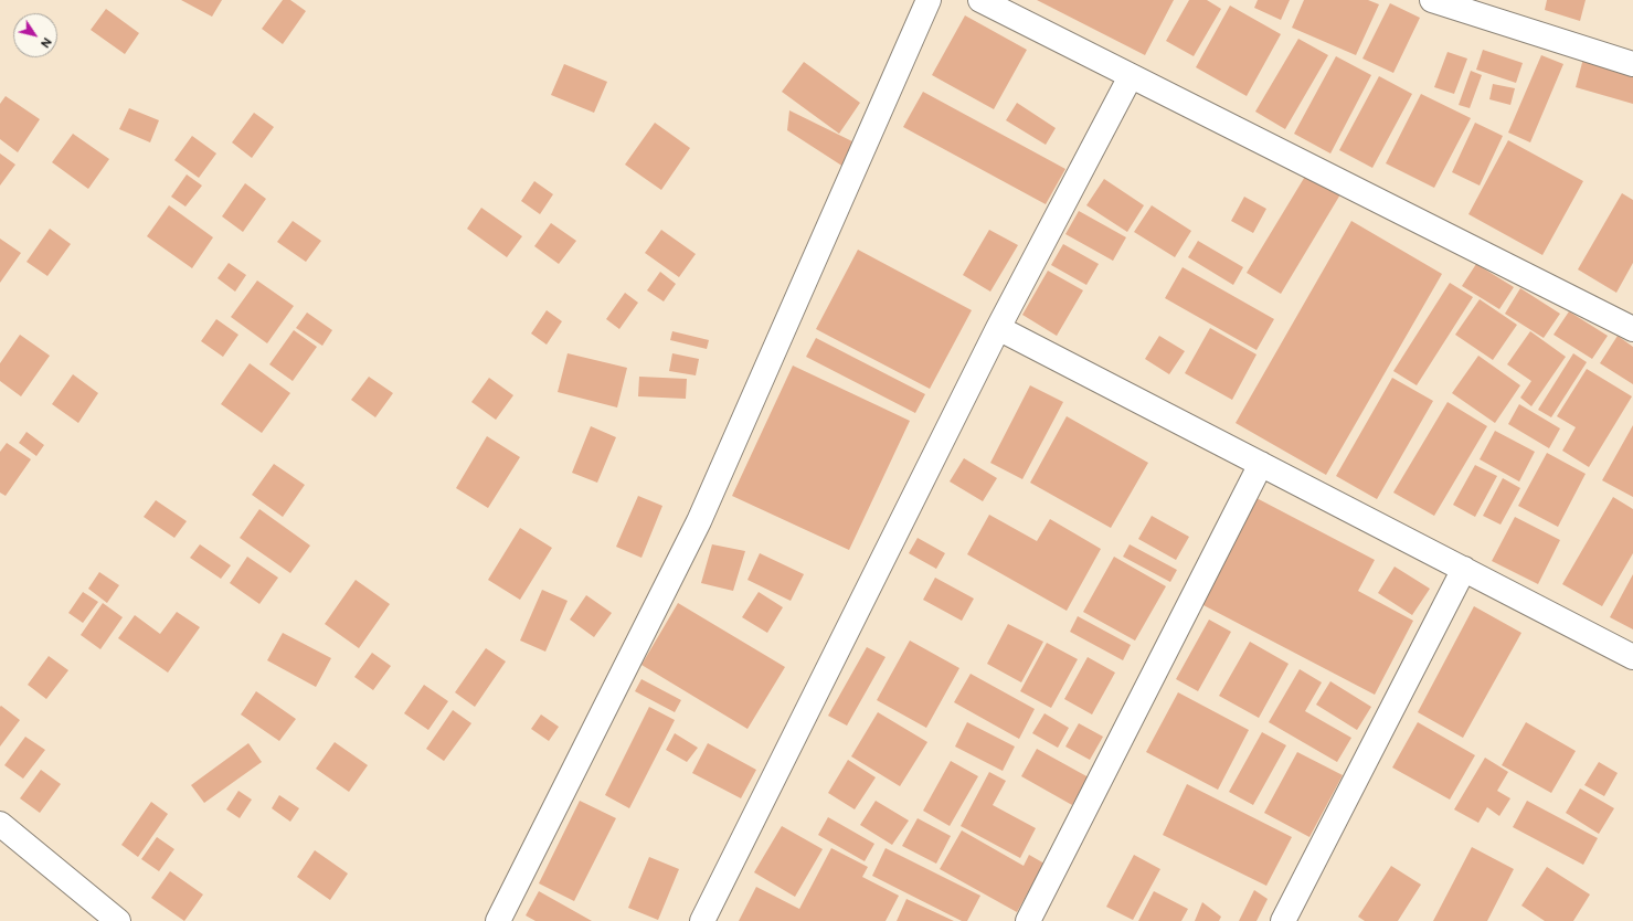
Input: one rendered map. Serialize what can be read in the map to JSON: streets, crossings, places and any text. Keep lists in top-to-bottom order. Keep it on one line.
{"north":"bottom right"}
